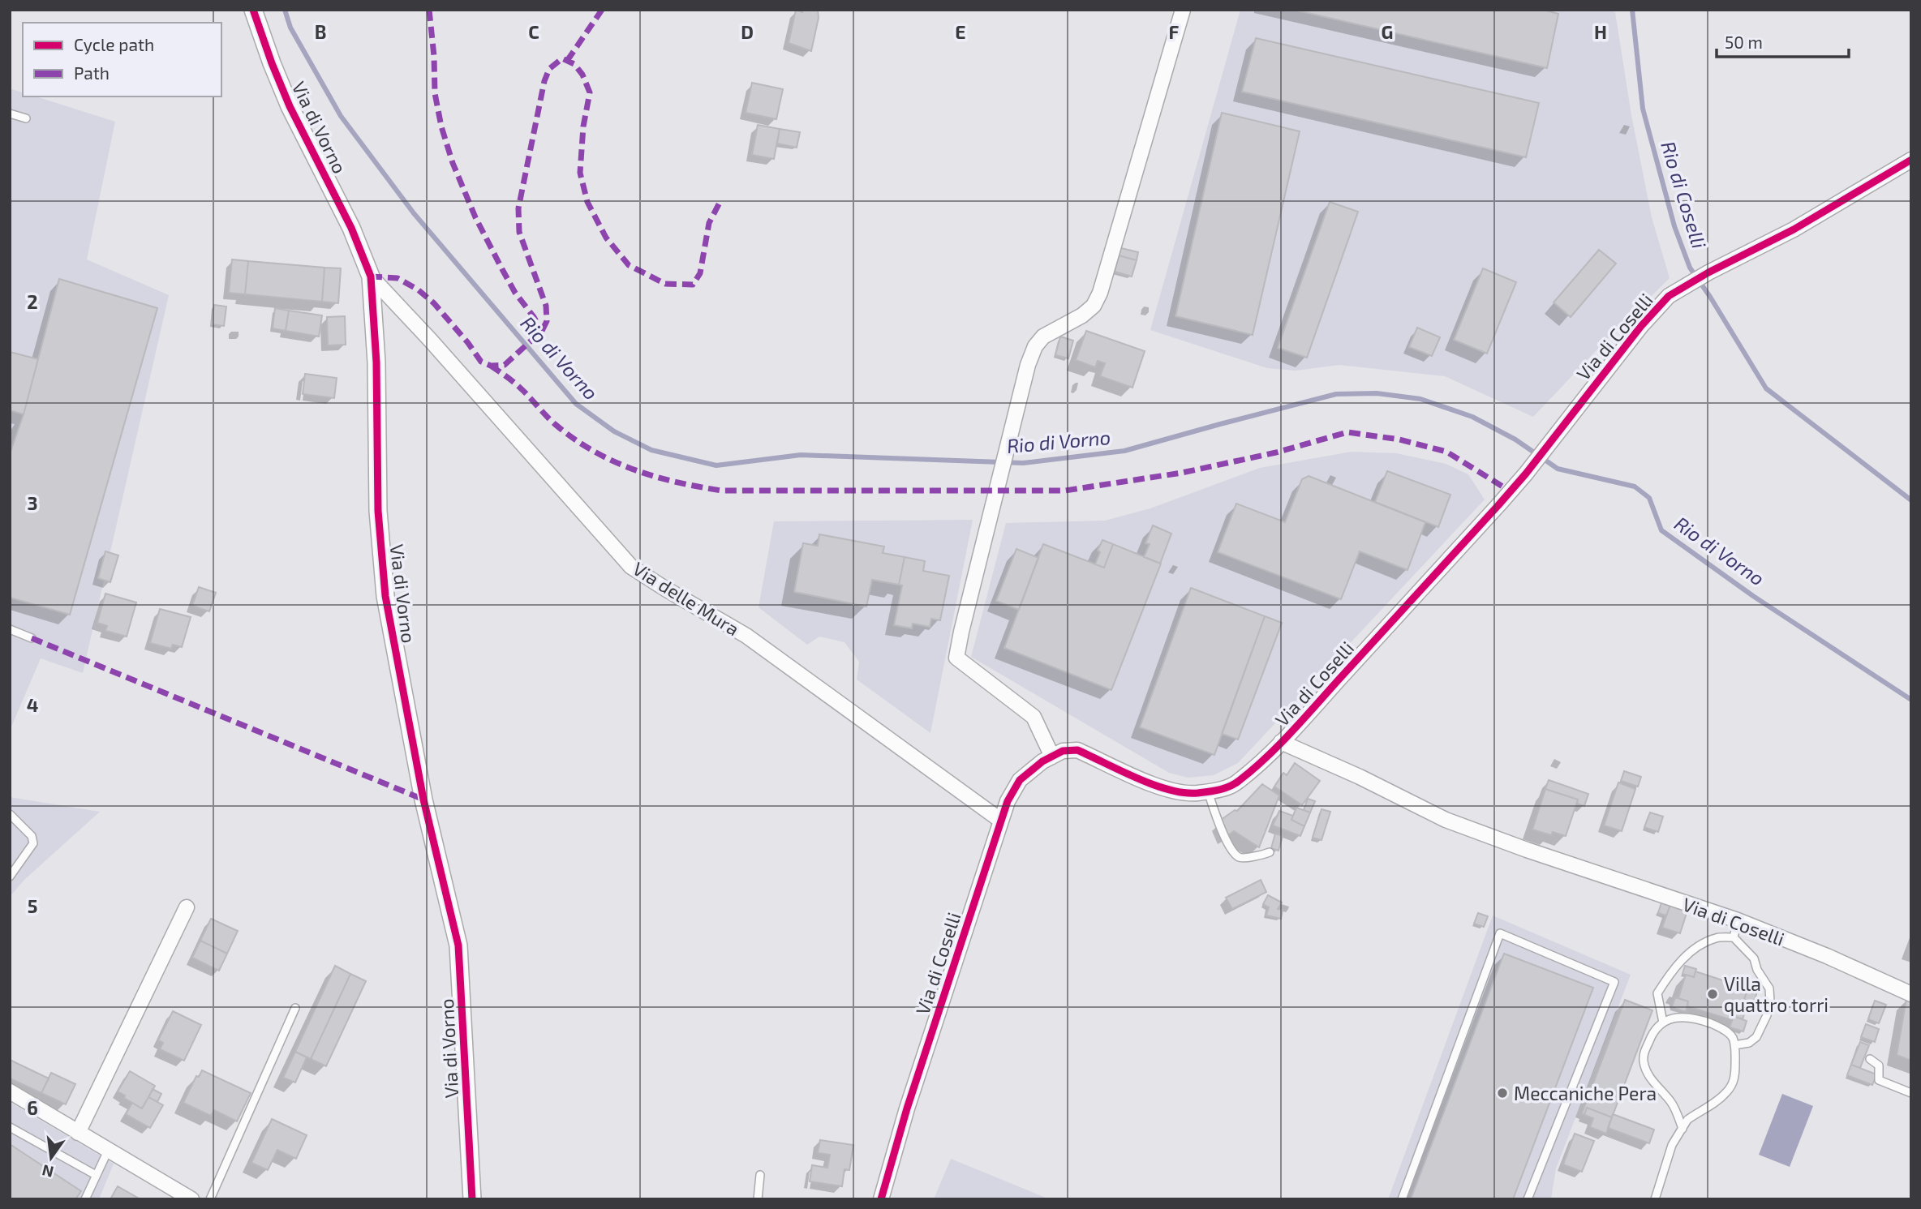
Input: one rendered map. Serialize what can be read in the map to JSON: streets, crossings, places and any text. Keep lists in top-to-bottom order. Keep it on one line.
{"streets":{"street":["Via di Vorno","Via di Coselli","Via delle Mura"]},"crossings":[["Via di Vorno","Via delle Mura"],["Via di Coselli","Via delle Mura"]],"water":["Rio di Coselli","Rio di Vorno"],"places":["Villa quattro torri","Meccaniche Pera"],"legend":["Cycle path","Path"],"scale_bar":"50 m","north":"bottom","grid":{"columns":["B","C","D","E","F","G","H"],"rows":["2","3","4","5","6"]}}
